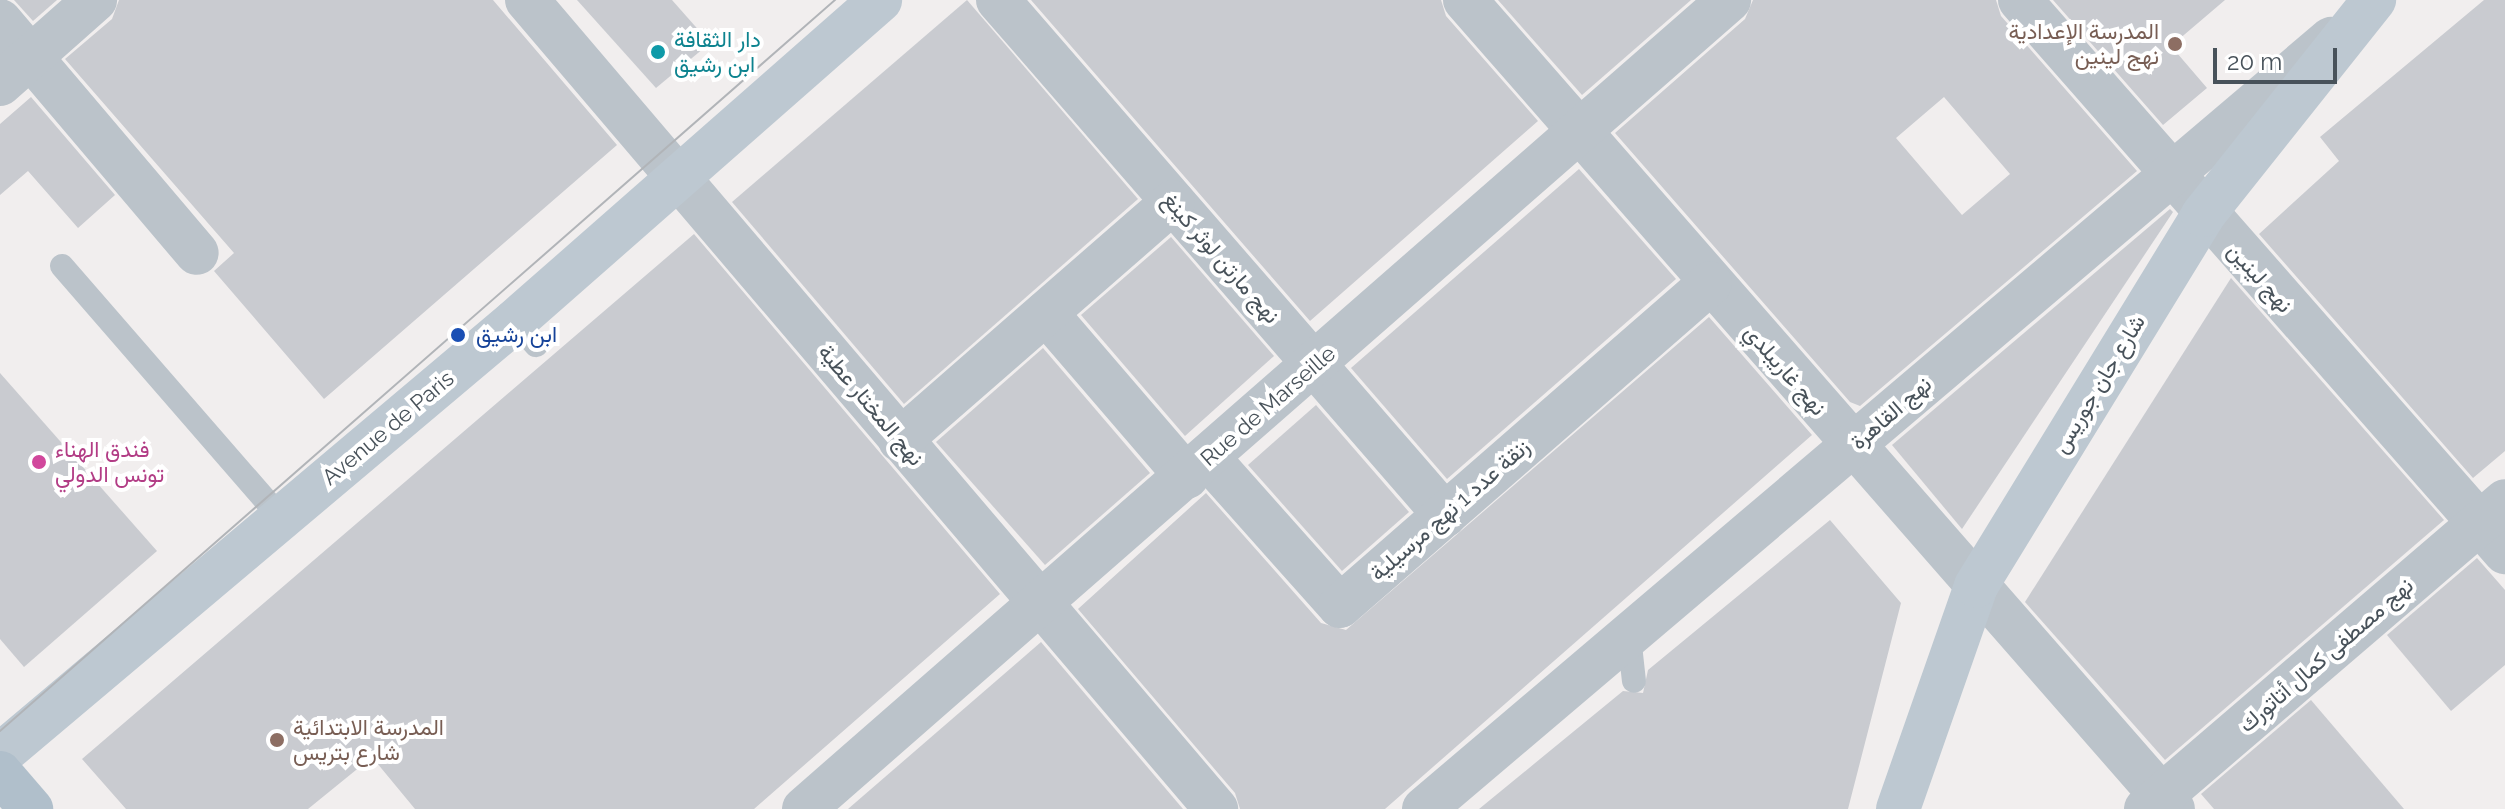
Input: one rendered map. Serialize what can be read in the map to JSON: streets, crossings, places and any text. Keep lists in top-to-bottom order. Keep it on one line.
{"streets":{"main road":["شارع جان جوريس","Avenue de Paris"],"street":["نهج مارتن لوثر كينغ","نهج لينين","نهج غاريبلدي","نهج المختار عطية","Rue de Marseille","نهج القاهرة","زنقة عدد 1 نهج مرسيلية","نهج مصطفى كمال أتاتورك"]},"crossings":[["نهج مارتن لوثر كينغ","Rue de Marseille"],["نهج مارتن لوثر كينغ","زنقة عدد 1 نهج مرسيلية"],["نهج لينين","شارع جان جوريس"],["نهج لينين","نهج القاهرة"],["نهج لينين","نهج مصطفى كمال أتاتورك"],["نهج غاريبلدي","شارع جان جوريس"],["نهج غاريبلدي","Rue de Marseille"],["نهج غاريبلدي","نهج القاهرة"],["نهج غاريبلدي","زنقة عدد 1 نهج مرسيلية"],["نهج غاريبلدي","نهج مصطفى كمال أتاتورك"],["شارع جان جوريس","نهج القاهرة"],["نهج المختار عطية","Rue de Marseille"],["نهج المختار عطية","Avenue de Paris"],["Rue de Marseille","زنقة عدد 1 نهج مرسيلية"]],"places":["المدرسة الإعدادية نهج لينين","دار الثقافة ابن رشيق","ابن رشيق","فندق الهناء تونس الدولي","المدرسة الابتدائية شارع بتريس"],"scale_bar":"20 m"}
